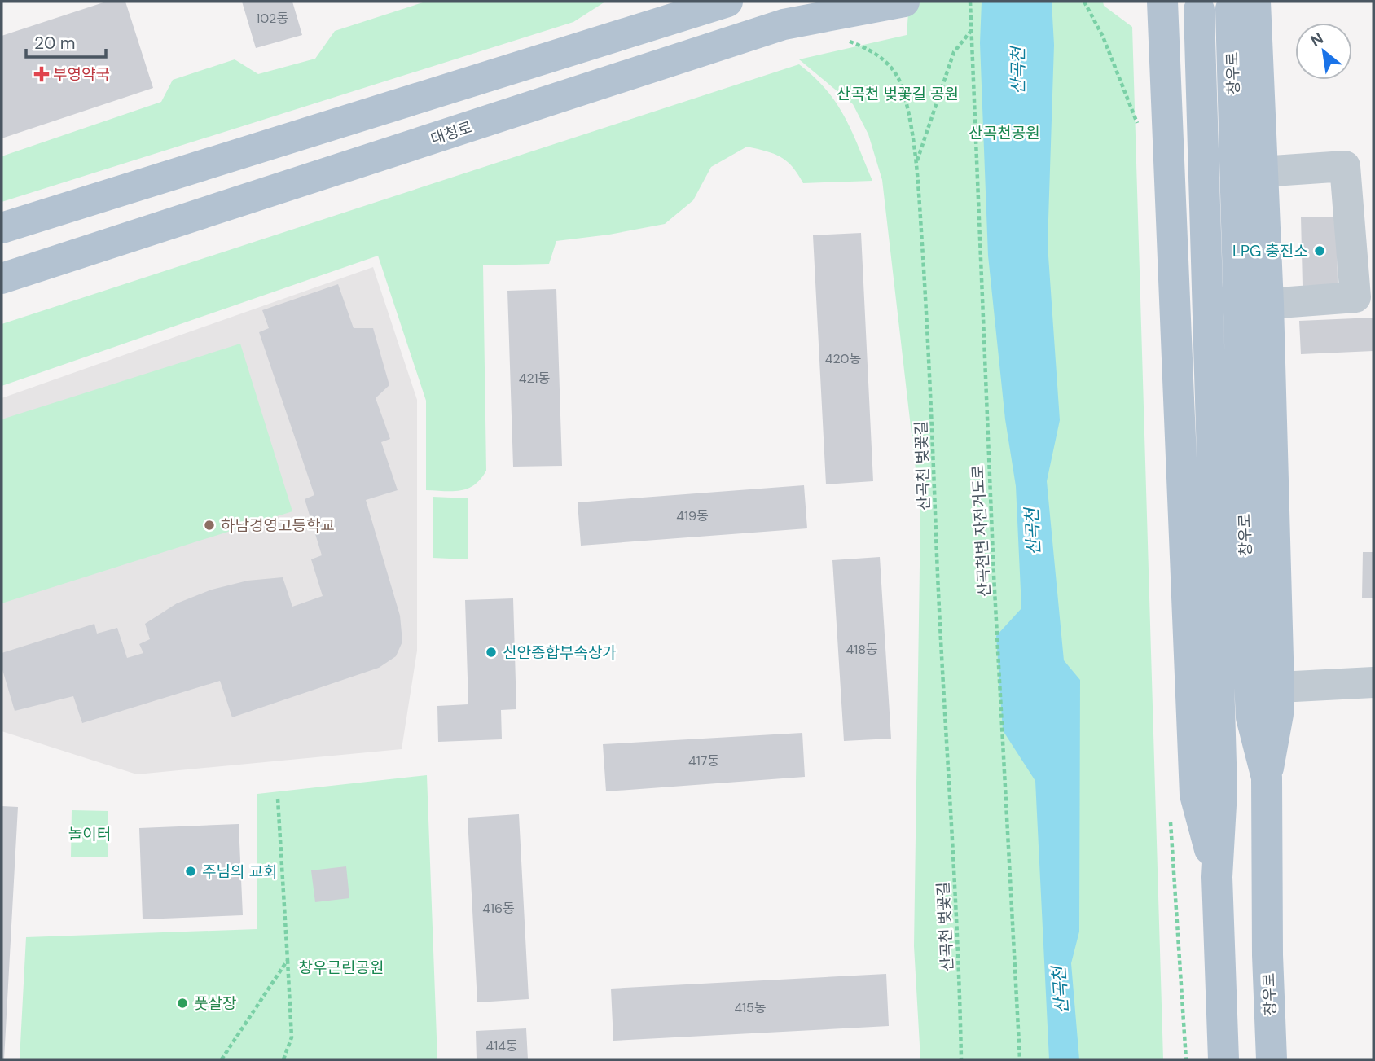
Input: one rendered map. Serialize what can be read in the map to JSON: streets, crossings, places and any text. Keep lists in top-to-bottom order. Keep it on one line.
{"streets":{"main road":["창우로","대청로"],"path":["산곡천 벚꽃길","산곡천변 자전거도로"]},"water":["산곡천"],"parks":["산곡천 벚꽃길 공원","산곡천공원","놀이터","창우근린공원"],"places":{"health":["부영약국"],"other":["LPG 충전소","하남경영고등학교","신안종합부속상가","주님의 교회","풋살장"]},"house_numbers":["102동","420동","421동","419동","418동","417동","416동","415동","414동"],"scale_bar":"20 m","north":"top left"}
